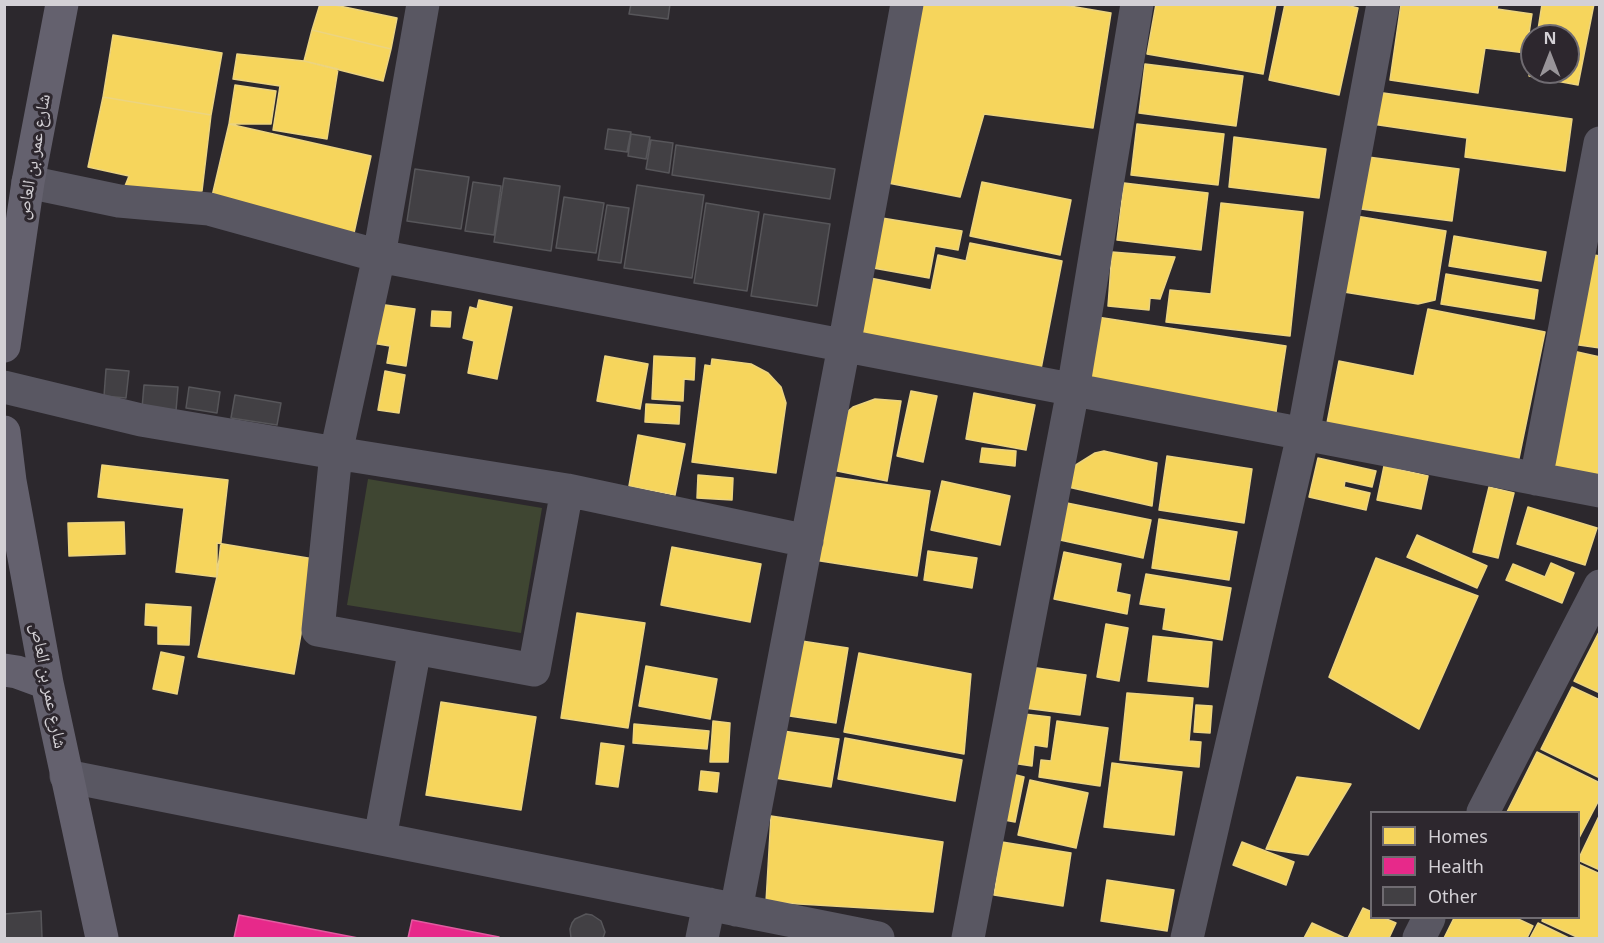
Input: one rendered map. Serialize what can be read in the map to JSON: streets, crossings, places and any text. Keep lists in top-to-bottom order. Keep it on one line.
{"streets":{"street":["شارع عمر بن العاص"]},"legend":["Homes","Health","Other"],"north":"top"}
